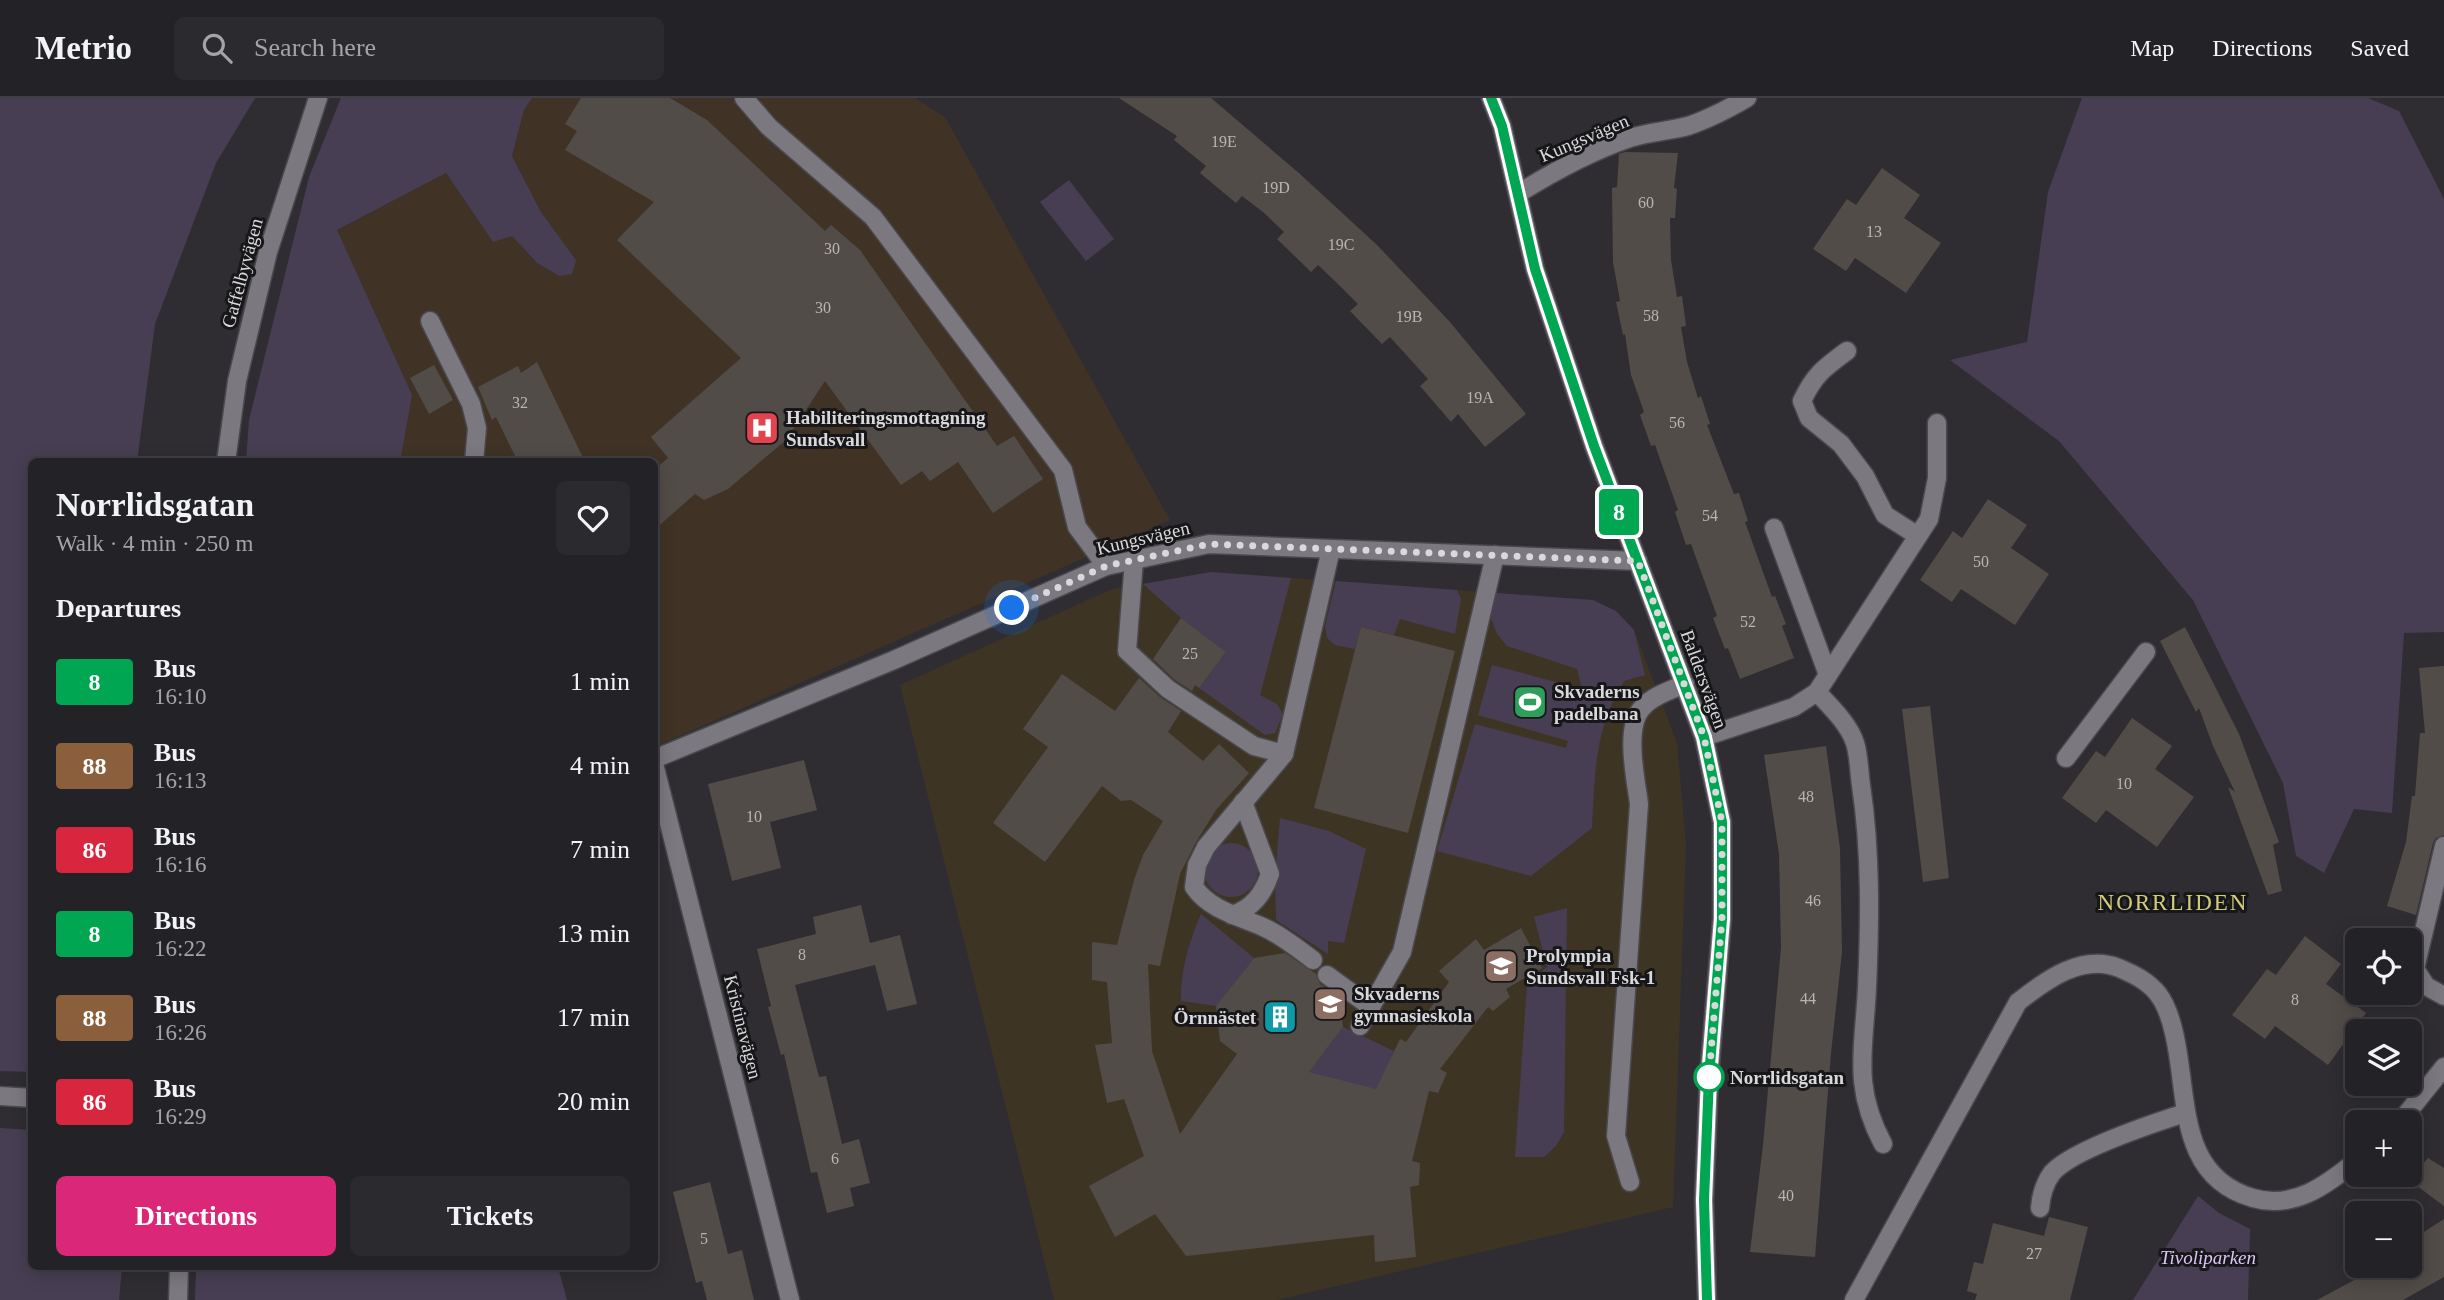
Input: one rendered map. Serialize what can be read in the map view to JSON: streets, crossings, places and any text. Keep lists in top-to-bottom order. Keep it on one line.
{"streets":{"street":["Kungsvägen","Gaffelbyvägen","Baldersvägen","Kristinavägen"]},"crossings":[["Kungsvägen","Baldersvägen"]],"districts":["NORRLIDEN"],"parks":["Tivoliparken"],"places":{"hospital":["Habiliteringsmottagning Sundsvall"],"sports":["Skvaderns padelbana"],"school or university":["Prolympia Sundsvall Fsk-1","Skvaderns gymnasieskola"],"building":["Örnnästet"],"other":["Norrlidsgatan"]},"lines":["bus line 8"],"house_numbers":["19E","19D","60","13","19C","30","30","58","19B","19A","32","56","54","50","52","25","10","48","10","46","8","44","8","6","40","5","27"],"page":{"header":"Metrio","search":"Search here","nav":["Map","Directions","Saved"],"on_map":"8","heading":[["Norrlidsgatan","Walk · 4 min · 250 m"],"Departures"],"list":[{"mark":"8","name":"Bus","note":"16:10","value":"1 min"},{"mark":"88","name":"Bus","note":"16:13","value":"4 min"},{"mark":"86","name":"Bus","note":"16:16","value":"7 min"},{"mark":"8","name":"Bus","note":"16:22","value":"13 min"},{"mark":"88","name":"Bus","note":"16:26","value":"17 min"},{"mark":"86","name":"Bus","note":"16:29","value":"20 min"}],"map_buttons":["+","−"],"buttons":["Directions","Tickets"]}}
